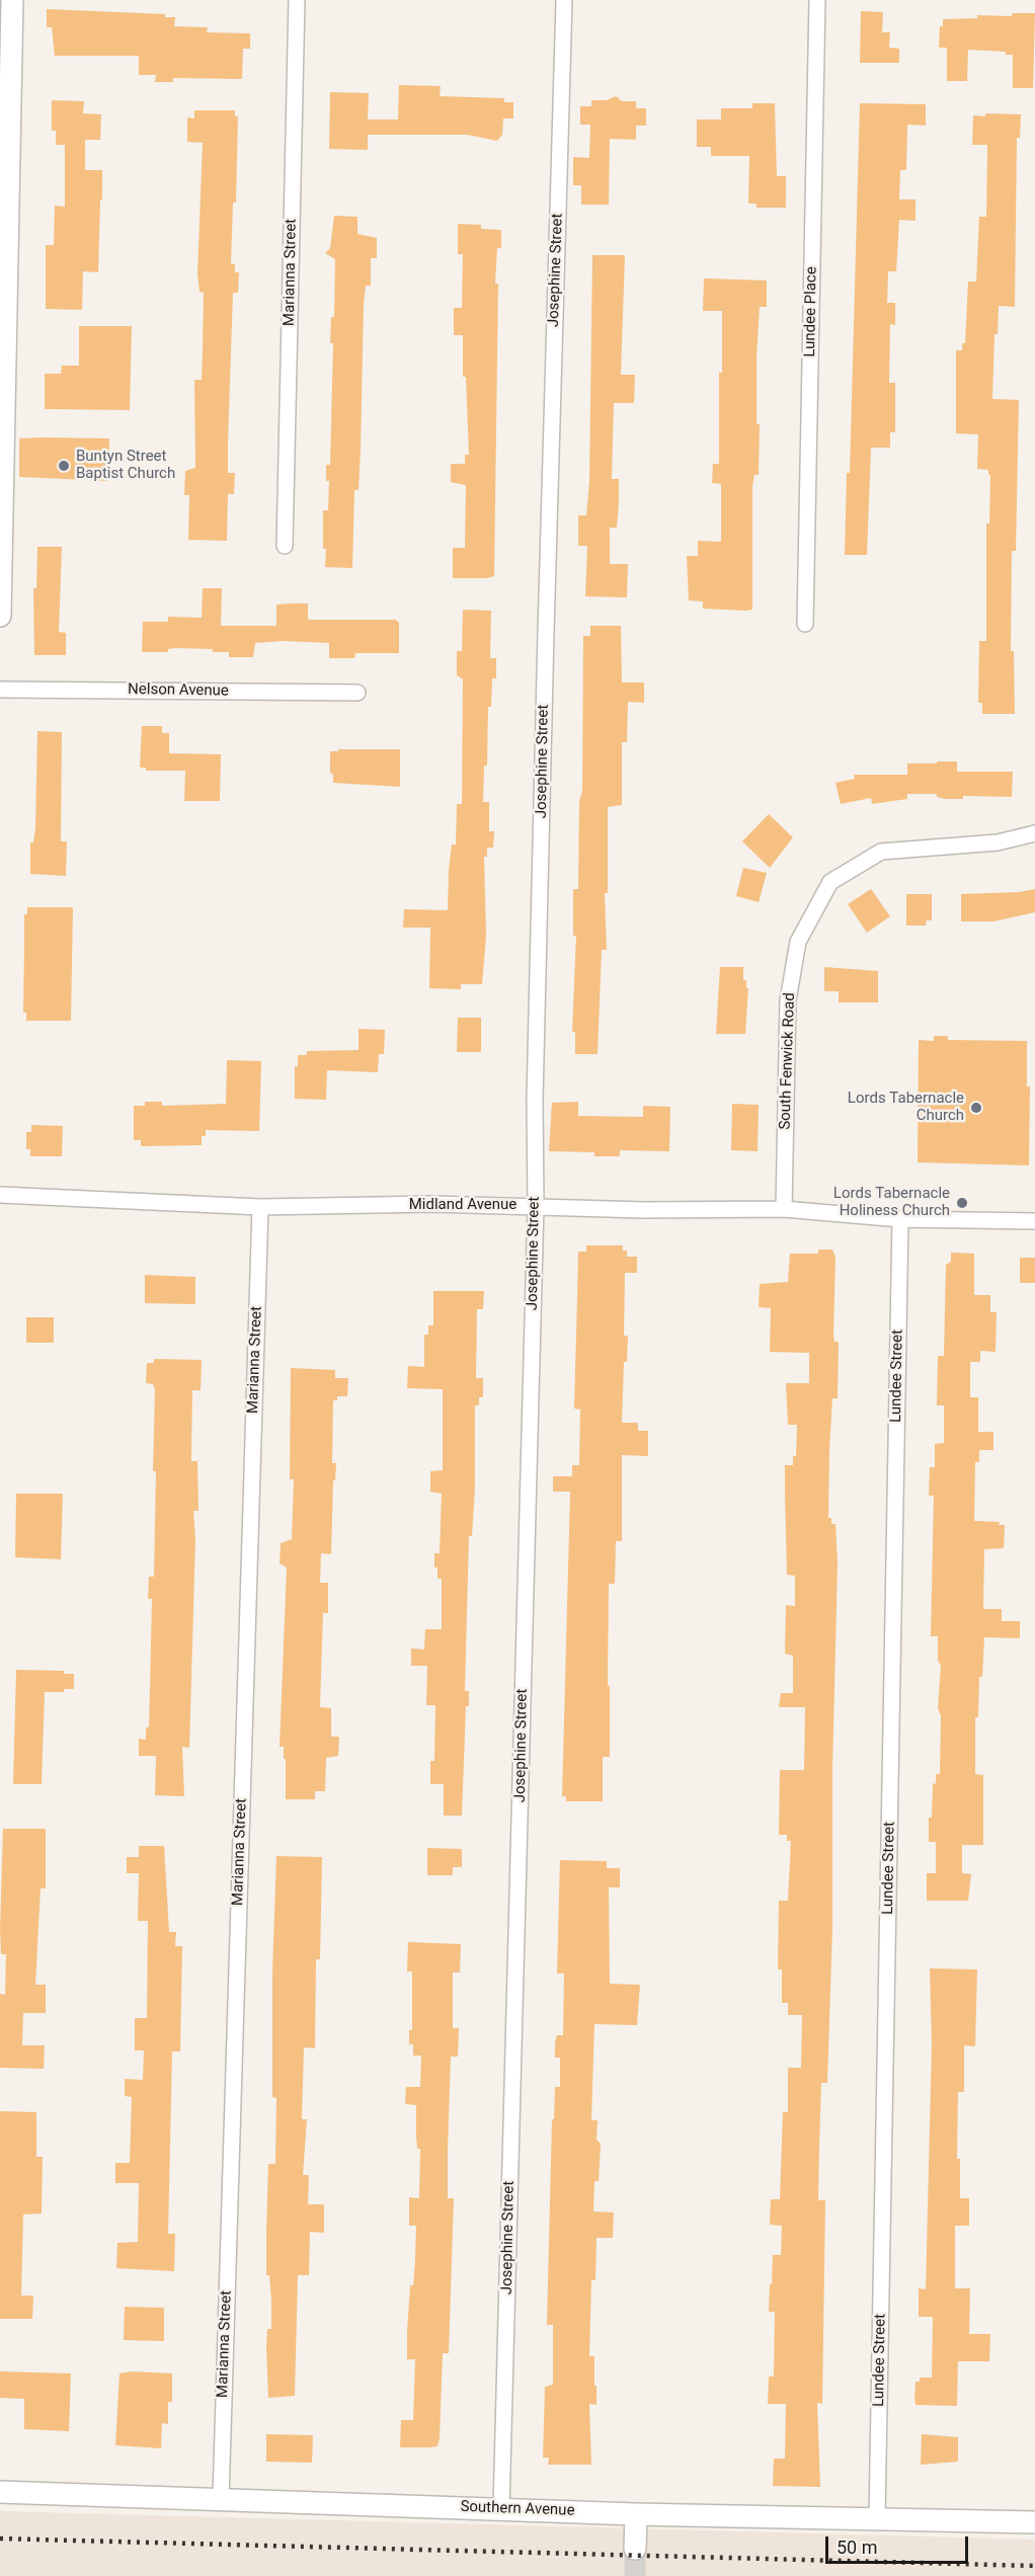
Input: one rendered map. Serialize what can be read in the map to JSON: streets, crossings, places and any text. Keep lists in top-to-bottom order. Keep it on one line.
{"streets":{"main road":["Southern Avenue"],"street":["Josephine Street","Marianna Street","Lundee Place","Nelson Avenue","South Fenwick Road","Midland Avenue","Lundee Street"]},"crossings":[["Josephine Street","Midland Avenue"],["Josephine Street","Southern Avenue"],["Marianna Street","Midland Avenue"],["Marianna Street","Southern Avenue"],["South Fenwick Road","Midland Avenue"],["Midland Avenue","Lundee Street"],["Lundee Street","Southern Avenue"]],"places":["Buntyn Street Baptist Church","Lords Tabernacle Church","Lords Tabernacle Holiness Church"],"scale_bar":"50 m"}
